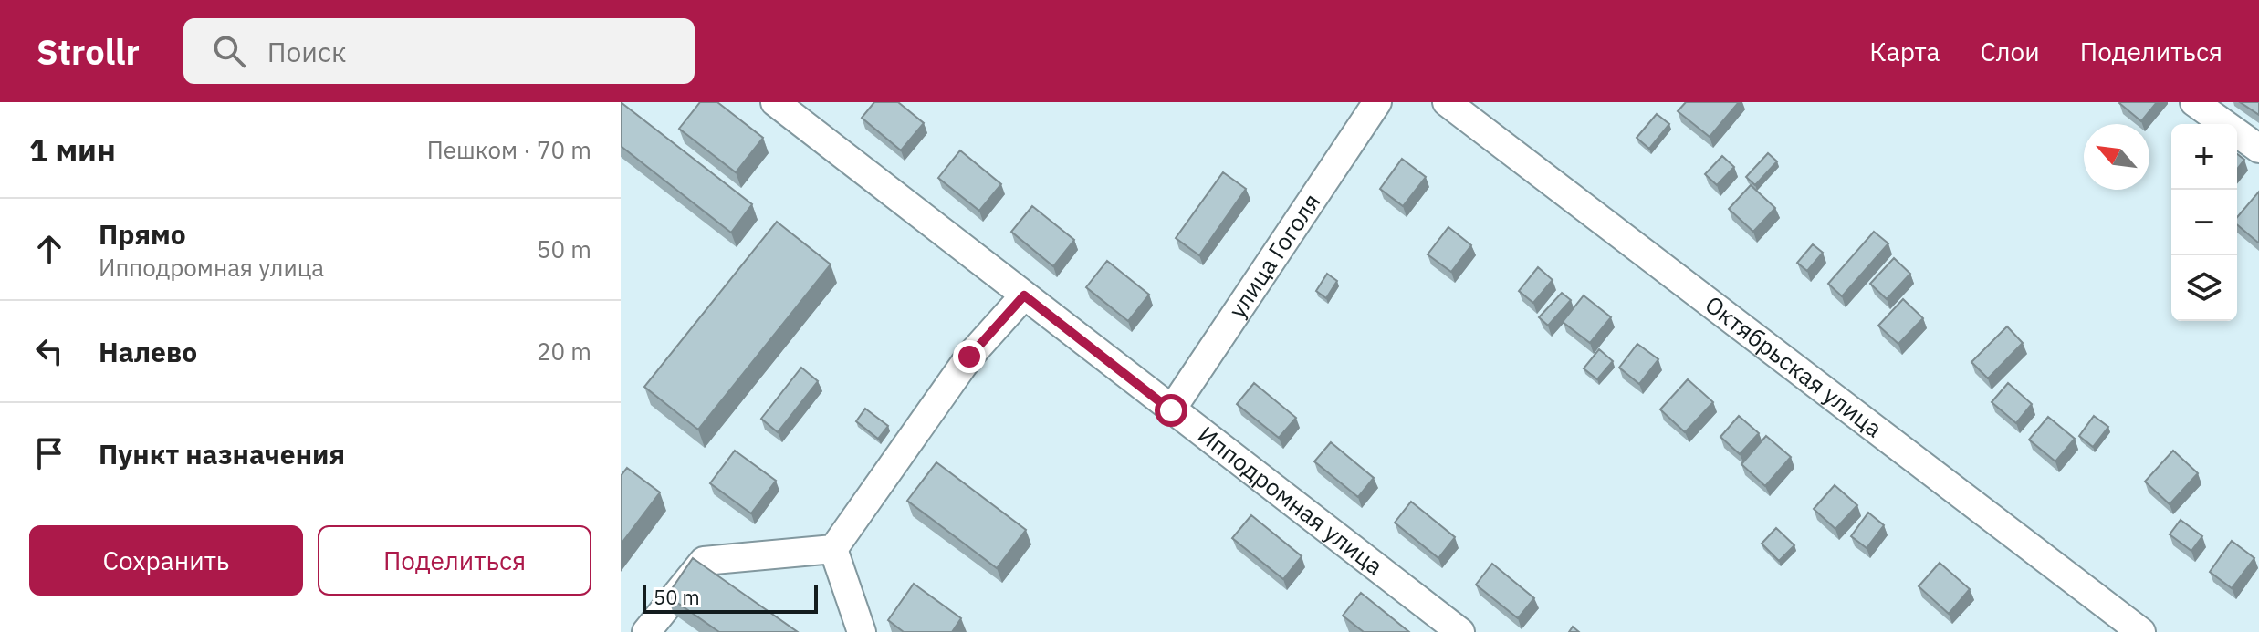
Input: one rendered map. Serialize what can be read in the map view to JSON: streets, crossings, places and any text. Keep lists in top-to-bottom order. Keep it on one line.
{"streets":{"street":["улица Гоголя","Октябрьская улица","Ипподромная улица"]},"crossings":[["улица Гоголя","Ипподромная улица"]],"scale_bar":"50 m","north":"top left","page":{"header":"Strollr","search":"Поиск","nav":["Карта","Слои","Поделиться"],"heading":["1 мин","Пешком · 70 m"],"map_buttons":["+","−"],"list":[["Прямо","Ипподромная улица","50 m"],["Налево","20 m"],"Пункт назначения"],"buttons":["Сохранить","Поделиться"],"scale":"50 m"}}
